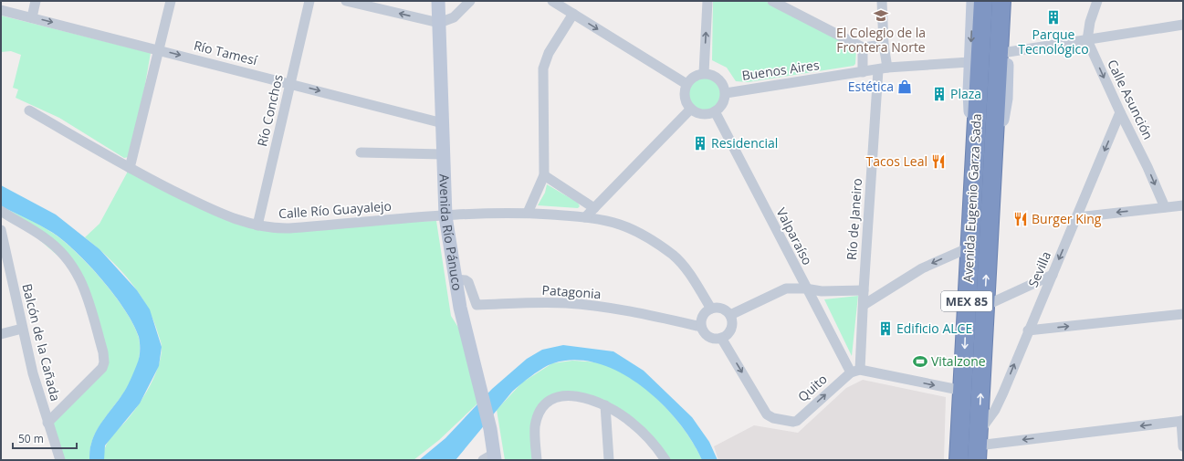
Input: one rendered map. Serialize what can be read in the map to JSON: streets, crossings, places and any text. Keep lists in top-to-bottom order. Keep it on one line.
{"streets":{"highway":["Avenida Eugenio Garza Sada","MEX 85"],"street":["Río Tamesí","Buenos Aires","Calle Asunción","Río Conchos","Calle Río Guayalejo","Río de Janeiro","Avenida Río Pánuco","Valparaíso","Sevilla","Patagonia","Balcón de la Cañada","Quito"]},"crossings":[["Río Tamesí","Río Conchos"],["Río Tamesí","Avenida Río Pánuco"],["Buenos Aires","Río de Janeiro"],["Buenos Aires","Valparaíso"],["Calle Asunción","Sevilla"],["Río Conchos","Calle Río Guayalejo"],["Avenida Eugenio Garza Sada","Sevilla"],["Calle Río Guayalejo","Avenida Río Pánuco"],["Calle Río Guayalejo","Patagonia"],["Calle Río Guayalejo","Quito"],["Río de Janeiro","Valparaíso"],["Río de Janeiro","Quito"],["Avenida Río Pánuco","Patagonia"],["Valparaíso","Quito"],["Patagonia","Quito"]],"one_way":["Río Tamesí","Calle Asunción"],"places":{"school or university":["El Colegio de la Frontera Norte"],"building":["Parque Tecnológico","Plaza","Residencial","Edificio ALCE"],"shop":["Estética"],"restaurant":["Tacos Leal","Burger King"],"sports":["Vitalzone"]},"scale_bar":"50 m"}
